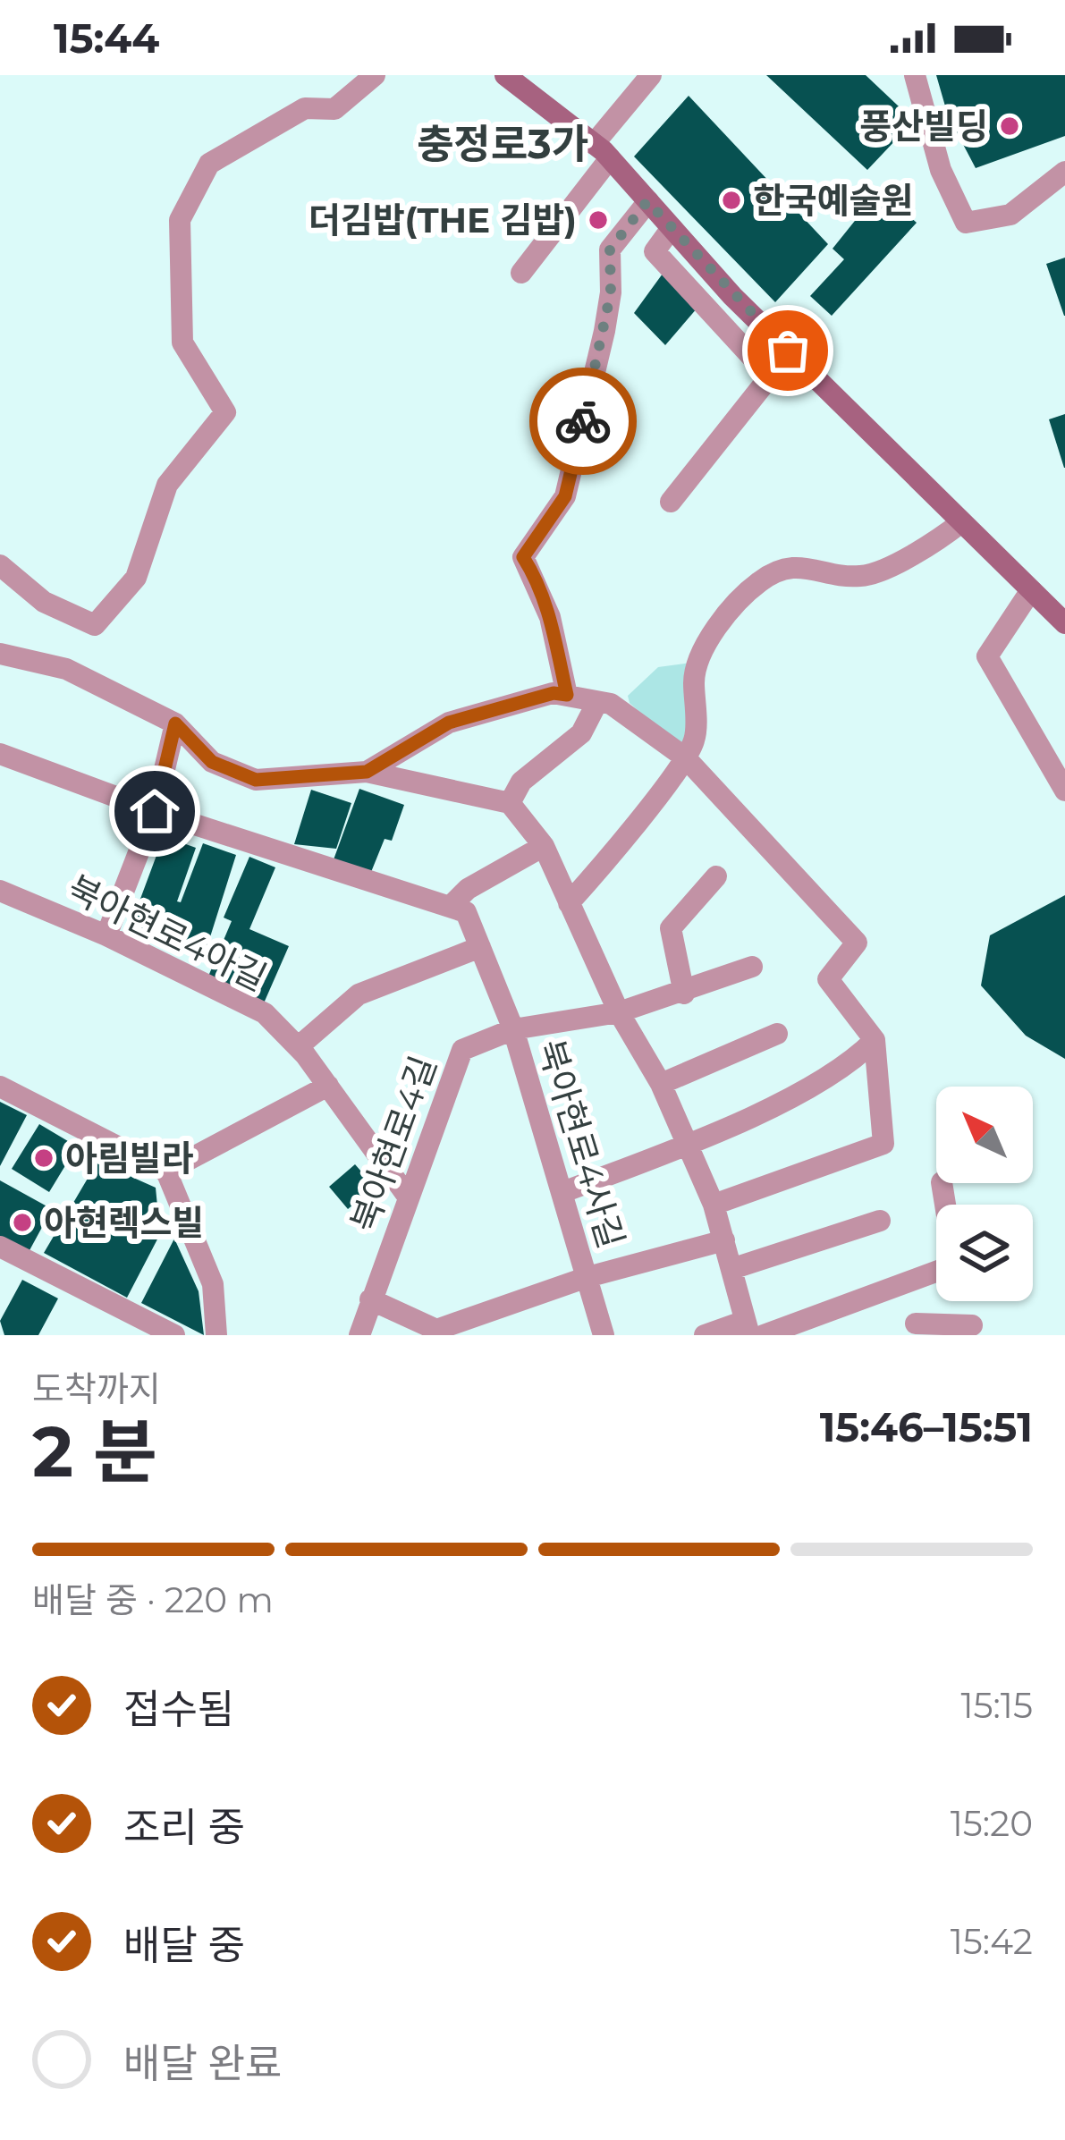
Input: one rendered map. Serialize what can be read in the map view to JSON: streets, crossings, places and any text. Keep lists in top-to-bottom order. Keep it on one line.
{"streets":{"street":["북아현로4아길","북아현로4길","북아현로4사길"]},"crossings":[["북아현로4아길","북아현로4길"],["북아현로4길","북아현로4사길"]],"districts":["충정로3가"],"places":["풍산빌딩","한국예술원","더김밥(THE 김밥)","아림빌라","아현렉스빌"],"north":"top left","page":{"status":"15:44","heading":["2 분","도착까지","15:46–15:51"],"bar":"배달 중 · 220 m","list":[["접수됨","15:15"],["조리 중","15:20"],["배달 중","15:42"],"배달 완료"]}}
